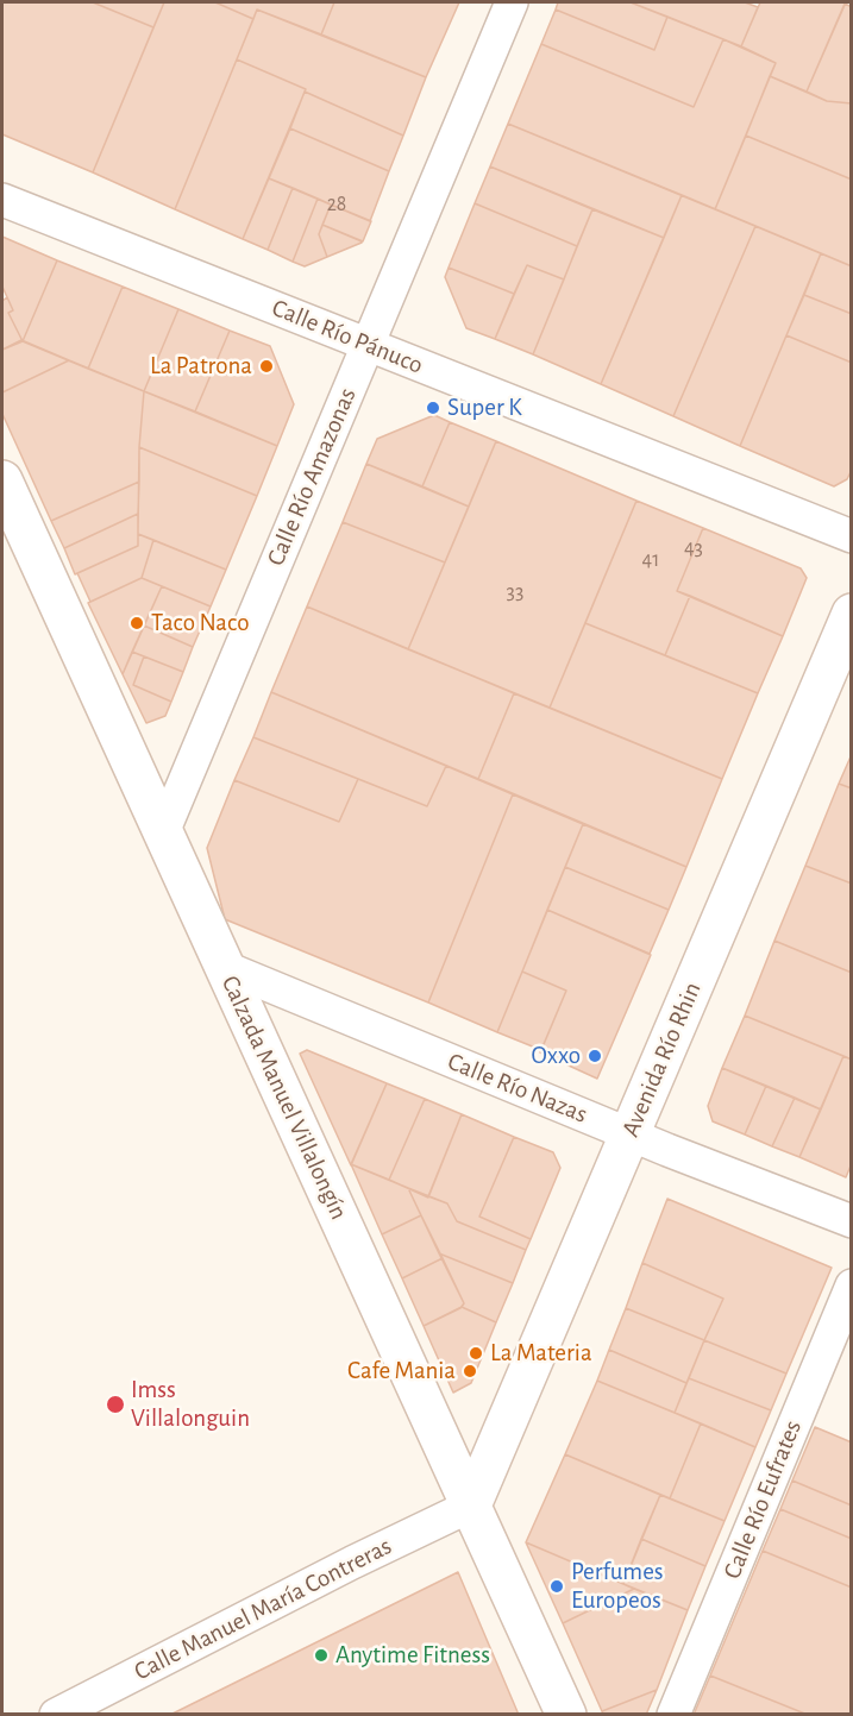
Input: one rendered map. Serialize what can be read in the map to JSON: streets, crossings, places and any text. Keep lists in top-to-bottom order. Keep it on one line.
{"streets":{"street":["Calle Río Pánuco","Calle Río Amazonas","Avenida Río Rhin","Calle Río Nazas","Calzada Manuel Villalongín","Calle Río Eufrates","Calle Manuel María Contreras"]},"crossings":[["Calle Río Pánuco","Calle Río Amazonas"],["Calle Río Amazonas","Calzada Manuel Villalongín"],["Avenida Río Rhin","Calle Río Nazas"],["Avenida Río Rhin","Calzada Manuel Villalongín"],["Avenida Río Rhin","Calle Manuel María Contreras"],["Calle Río Nazas","Calzada Manuel Villalongín"],["Calzada Manuel Villalongín","Calle Manuel María Contreras"]],"places":["La Patrona","Super K","Taco Naco","Oxxo","La Materia","Cafe Mania","Imss Villalonguin","Perfumes Europeos","Anytime Fitness"],"house_numbers":["28","43","41","33"]}
